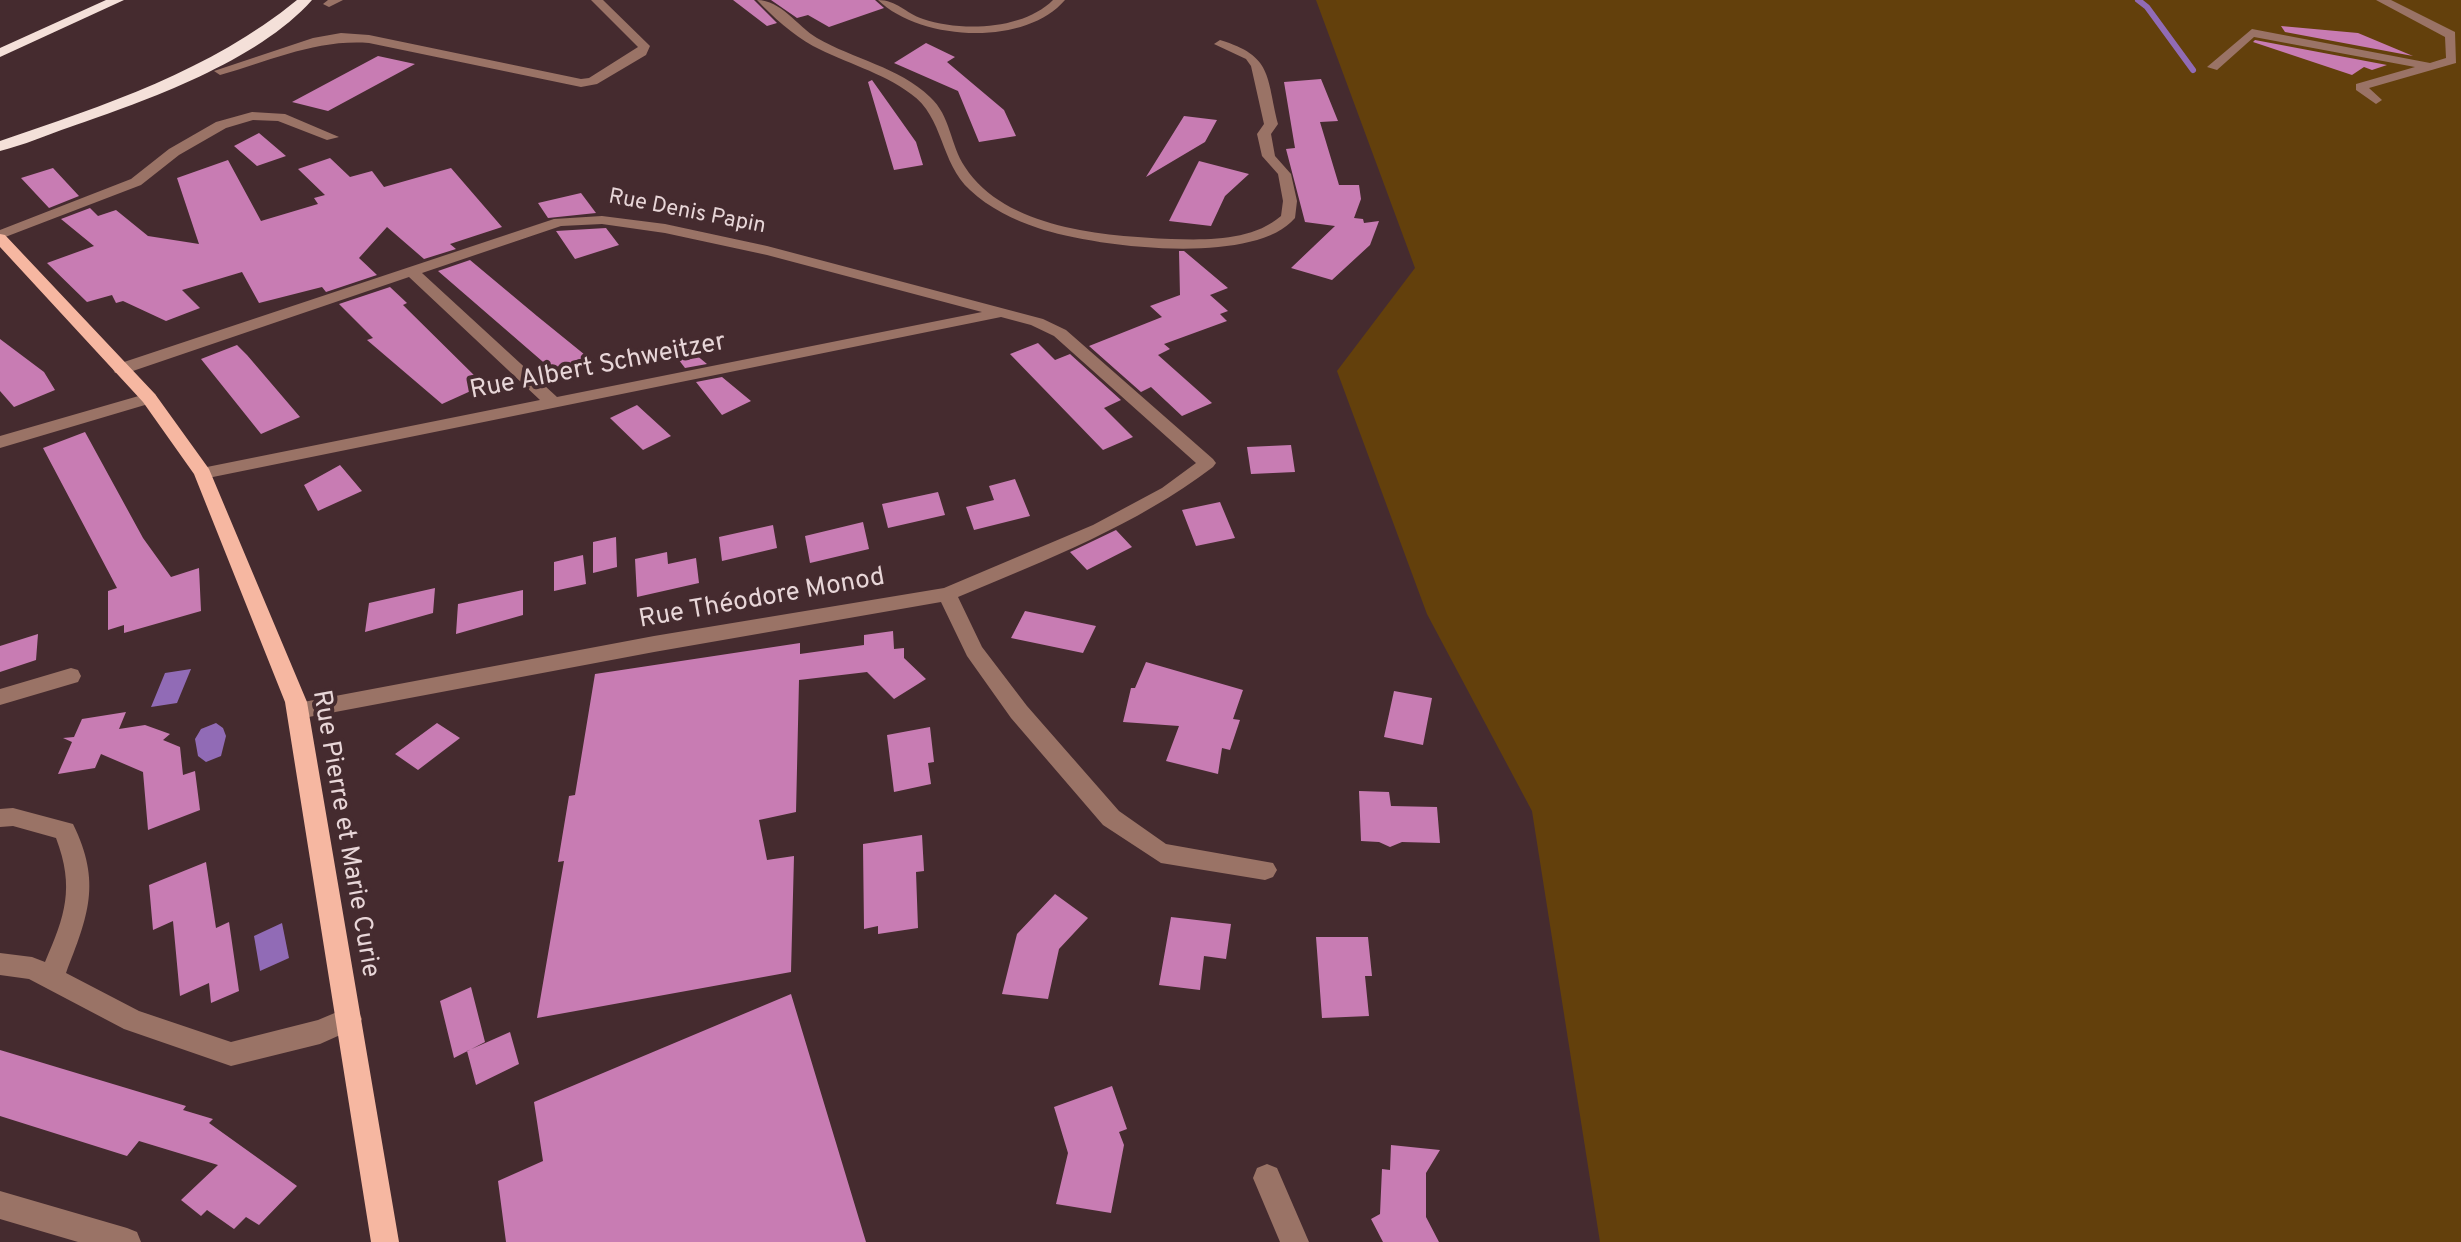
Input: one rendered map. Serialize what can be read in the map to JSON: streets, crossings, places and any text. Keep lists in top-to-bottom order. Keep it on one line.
{"streets":{"main road":["Rue Pierre et Marie Curie"],"street":["Rue Denis Papin","Rue Albert Schweitzer","Rue Théodore Monod"]},"crossings":[["Rue Denis Papin","Rue Albert Schweitzer"],["Rue Denis Papin","Rue Théodore Monod"],["Rue Denis Papin","Rue Pierre et Marie Curie"],["Rue Albert Schweitzer","Rue Pierre et Marie Curie"],["Rue Théodore Monod","Rue Pierre et Marie Curie"]]}
